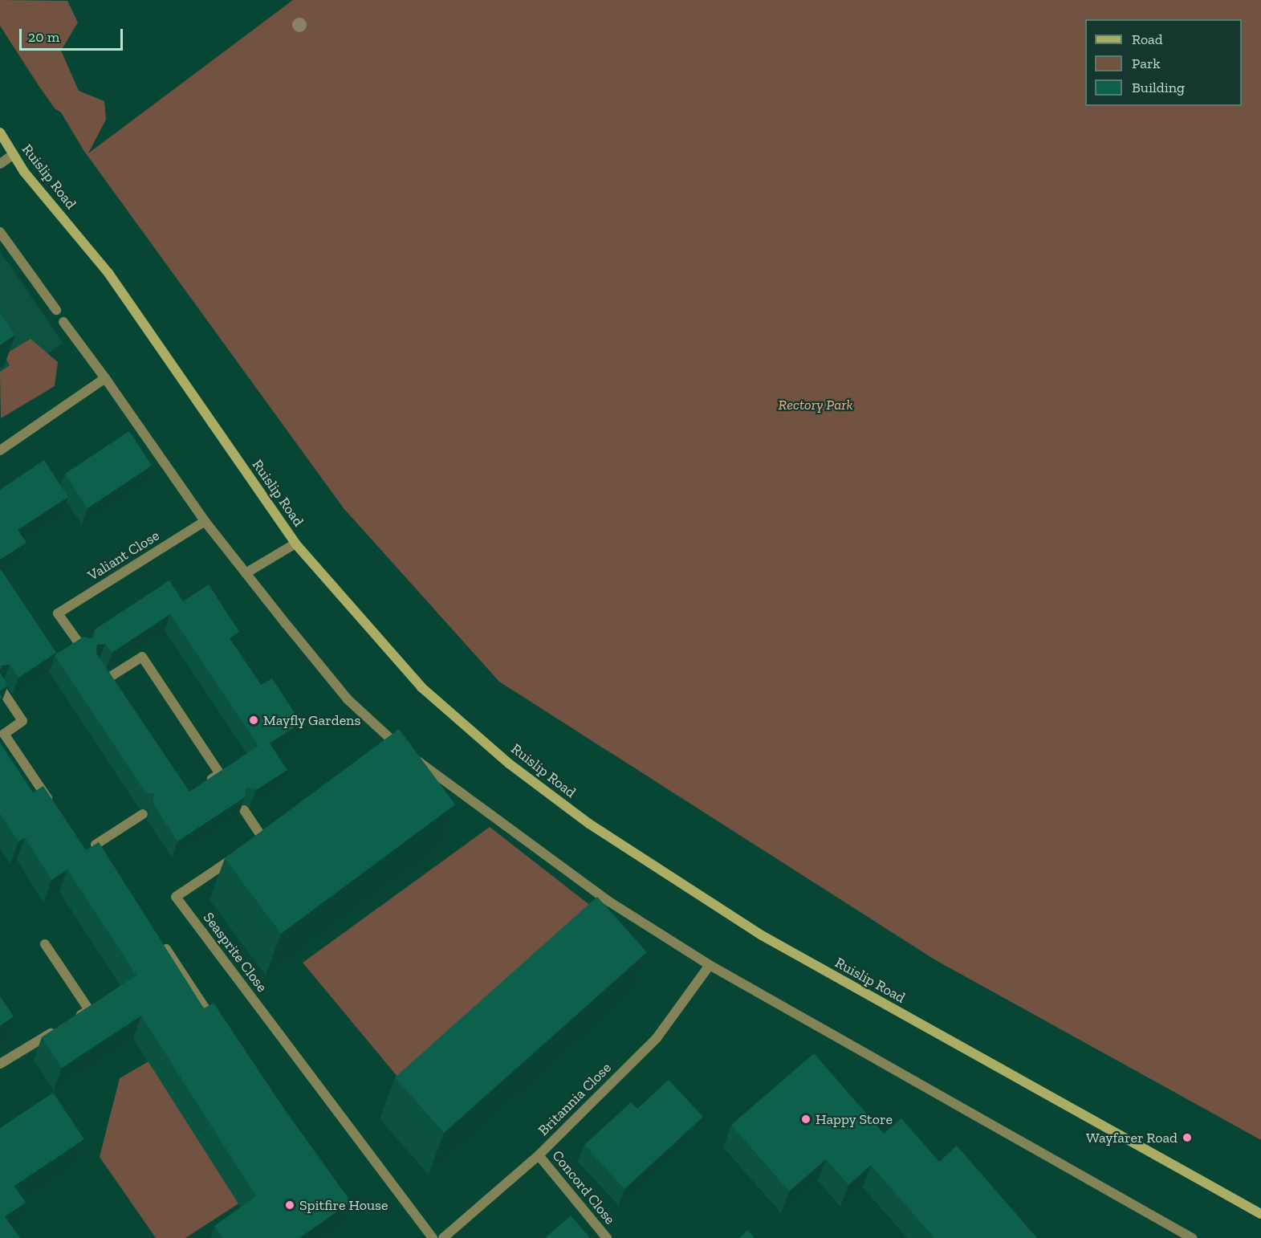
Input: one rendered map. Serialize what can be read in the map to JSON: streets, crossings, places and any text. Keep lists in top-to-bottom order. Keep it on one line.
{"streets":{"main road":["Ruislip Road"],"street":["Valiant Close","Seasprite Close","Britannia Close","Concord Close"]},"crossings":[["Britannia Close","Concord Close"]],"parks":["Rectory Park"],"places":["Mayfly Gardens","Happy Store","Wayfarer Road","Spitfire House"],"legend":["Road","Park","Building"],"scale_bar":"20 m"}
